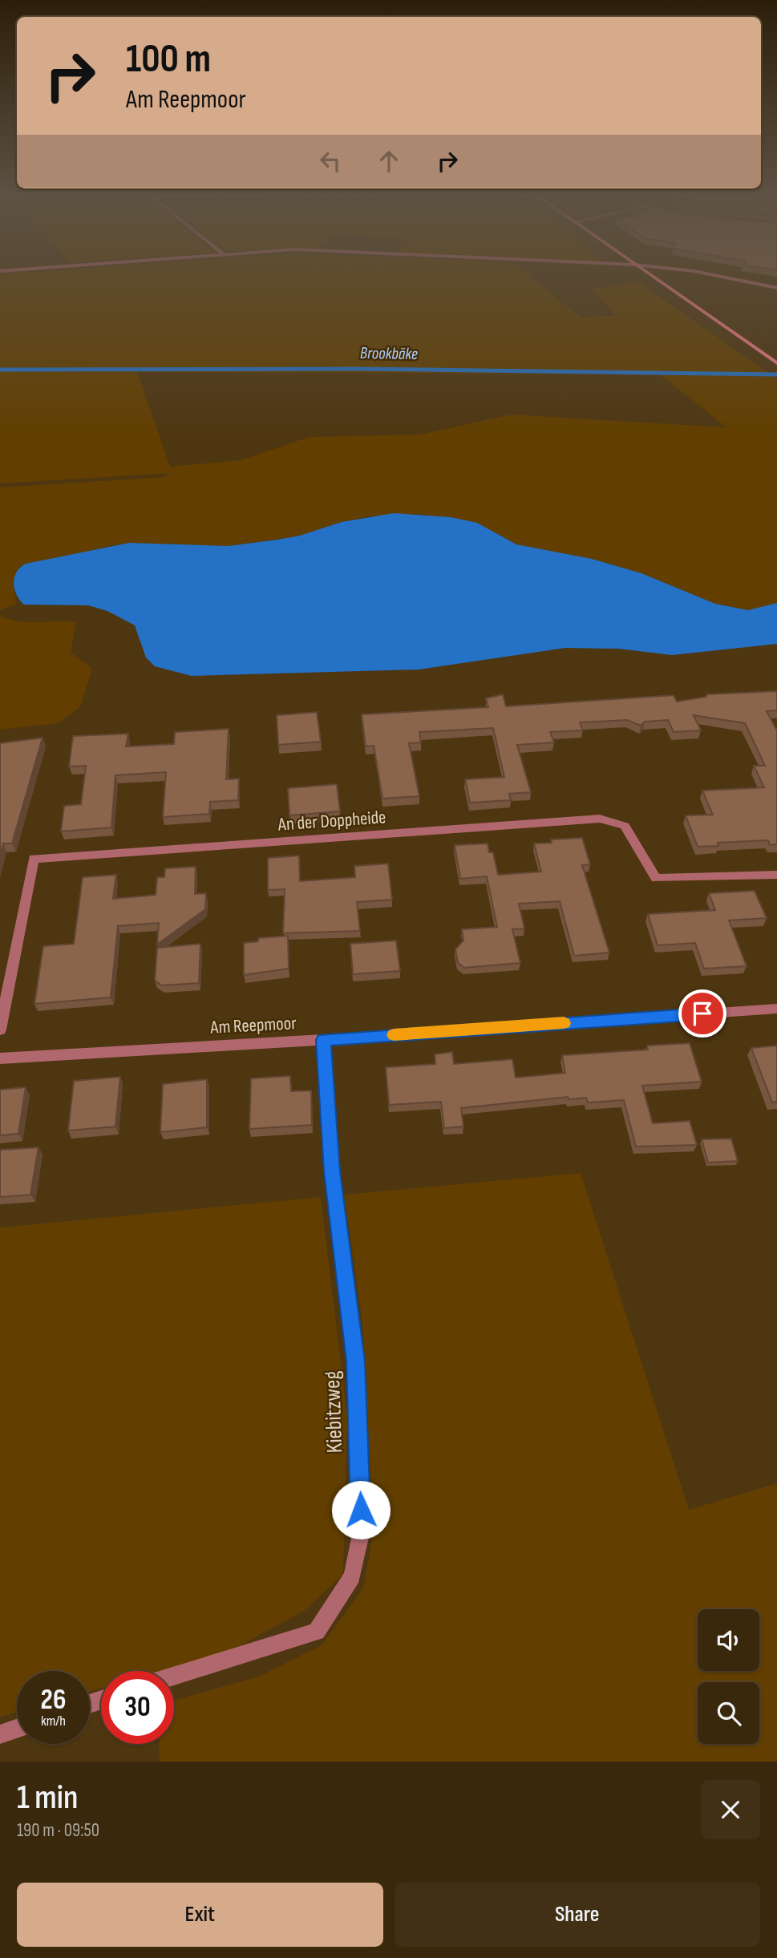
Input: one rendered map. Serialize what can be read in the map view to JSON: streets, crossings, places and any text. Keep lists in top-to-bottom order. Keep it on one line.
{"streets":{"street":["An der Doppheide","Am Reepmoor","Kiebitzweg"]},"crossings":[["Am Reepmoor","Kiebitzweg"]],"water":["Brookbäke"],"page":{"turn":["100 m","Am Reepmoor"],"speed":"26 km/h","limit":"30","heading":["1 min","190 m · 09:50"],"buttons":["Exit","Share"]}}
